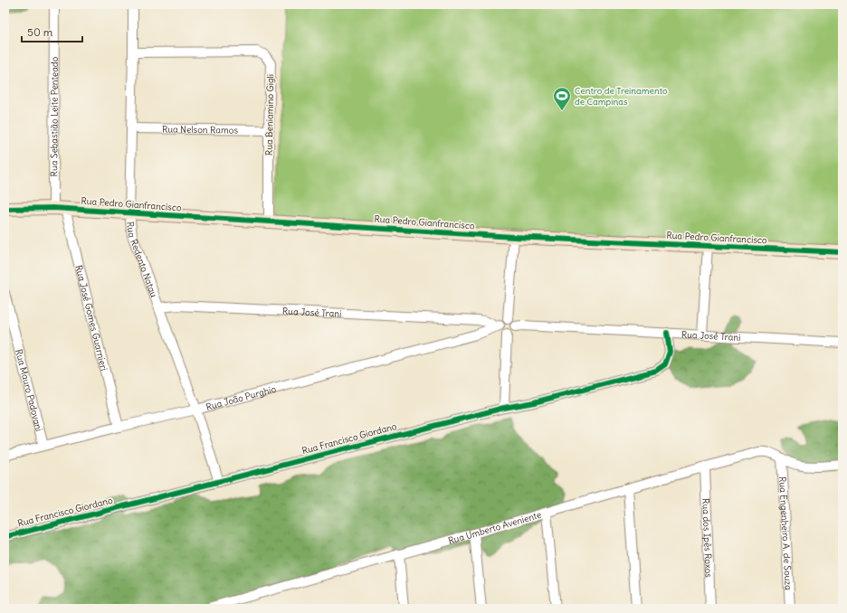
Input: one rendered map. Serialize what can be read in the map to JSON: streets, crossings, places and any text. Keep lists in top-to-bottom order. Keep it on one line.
{"streets":{"street":["Rua Beniamino Gigli","Rua Sebastião Leite Penteado","Rua Nelson Ramos","Rua Pedro Gianfrancisco","Rua Redento Natau","Rua José Trani","Rua José Gomes Guarnieri","Rua Mauro Padovani","Rua João Purghio","Rua Francisco Giordano","Rua Umberto Aveniente","Rua Engenheiro A. de Souza","Rua dos Ipês Roxos"]},"crossings":[["Rua Beniamino Gigli","Rua Nelson Ramos"],["Rua Beniamino Gigli","Rua Pedro Gianfrancisco"],["Rua Beniamino Gigli","Rua Redento Natau"],["Rua Sebastião Leite Penteado","Rua Pedro Gianfrancisco"],["Rua Sebastião Leite Penteado","Rua José Gomes Guarnieri"],["Rua Nelson Ramos","Rua Redento Natau"],["Rua Pedro Gianfrancisco","Rua Redento Natau"],["Rua Pedro Gianfrancisco","Rua José Gomes Guarnieri"],["Rua Redento Natau","Rua José Trani"],["Rua Redento Natau","Rua João Purghio"],["Rua Redento Natau","Rua Francisco Giordano"],["Rua José Trani","Rua João Purghio"],["Rua José Trani","Rua Francisco Giordano"],["Rua José Gomes Guarnieri","Rua João Purghio"],["Rua Mauro Padovani","Rua João Purghio"],["Rua Umberto Aveniente","Rua Engenheiro A. de Souza"],["Rua Umberto Aveniente","Rua dos Ipês Roxos"]],"places":{"sports":["Centro de Treinamento de Campinas"]},"scale_bar":"50 m"}
